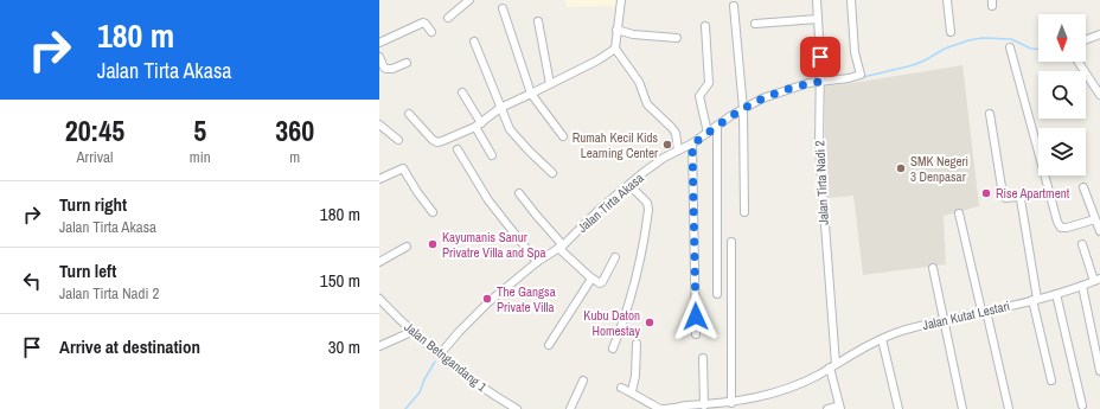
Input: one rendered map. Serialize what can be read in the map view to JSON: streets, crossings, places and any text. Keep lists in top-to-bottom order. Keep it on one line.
{"streets":{"street":["Jalan Tirta Nadi 2","Jalan Tirta Akasa","Jalan Kutat Lestari","Jalan Betngandang 1"]},"crossings":[["Jalan Tirta Nadi 2","Jalan Tirta Akasa"],["Jalan Tirta Nadi 2","Jalan Kutat Lestari"],["Jalan Tirta Akasa","Jalan Betngandang 1"]],"places":["Rumah Kecil Kids Learning Center","SMK Negeri 3 Denpasar","Rise Apartment","Kayumanis Sanur Privatre Villa and Spa","The Gangsa Private Villa","Kubu Daton Homestay"],"north":"bottom","page":{"turn":["180 m","Jalan Tirta Akasa"],"eta":["20:45","Arrival","5","min","360","m"],"list":[{"name":"Turn right","note":"Jalan Tirta Akasa","value":"180 m"},{"name":"Turn left","note":"Jalan Tirta Nadi 2","value":"150 m"},{"name":"Arrive at destination","value":"30 m"}]}}
